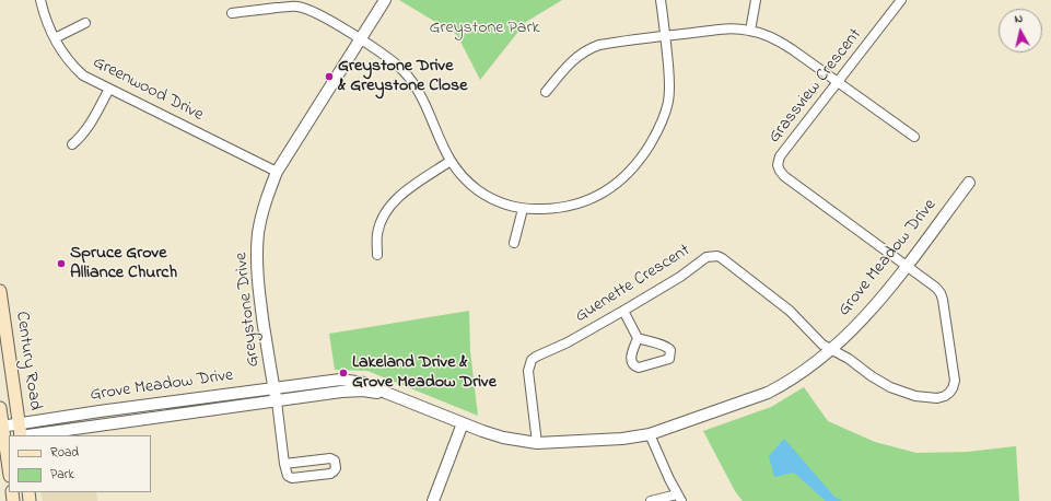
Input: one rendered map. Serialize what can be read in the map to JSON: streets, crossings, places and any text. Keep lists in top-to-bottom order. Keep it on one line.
{"streets":{"main road":["Century Road"],"street":["Grassview Crescent","Greenwood Drive","Grove Meadow Drive","Guenette Crescent","Greystone Drive"]},"crossings":[["Grassview Crescent","Grove Meadow Drive"],["Grassview Crescent","Guenette Crescent"],["Greenwood Drive","Greystone Drive"],["Grove Meadow Drive","Guenette Crescent"],["Grove Meadow Drive","Greystone Drive"],["Grove Meadow Drive","Century Road"]],"parks":["Greystone Park"],"places":["Greystone Drive & Greystone Close","Spruce Grove Alliance Church","Lakeland Drive & Grove Meadow Drive"],"legend":["Road","Park"],"north":"top"}
